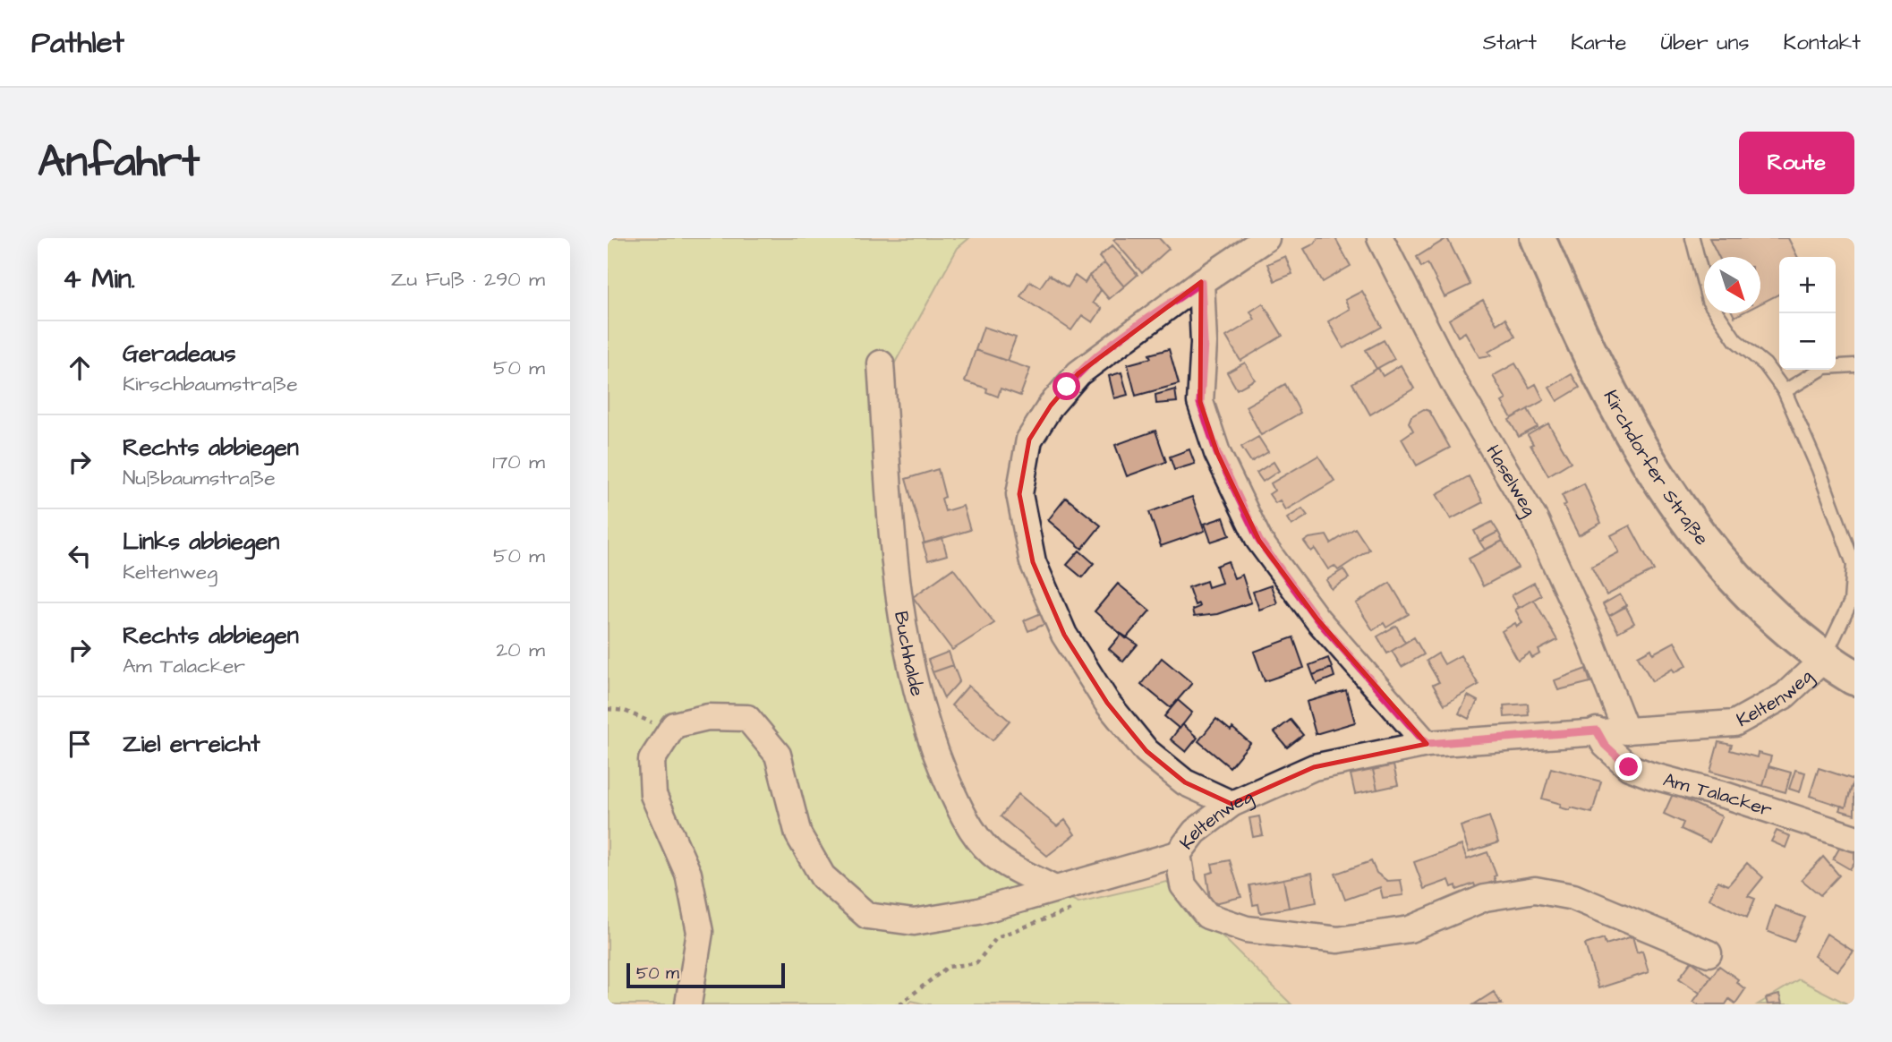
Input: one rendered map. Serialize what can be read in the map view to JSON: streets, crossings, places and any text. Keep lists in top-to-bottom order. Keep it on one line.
{"streets":{"main road":["Kirchdorfer Straße"],"street":["Haselweg","Buchhalde","Keltenweg","Am Talacker"]},"crossings":[["Kirchdorfer Straße","Keltenweg"],["Haselweg","Keltenweg"],["Keltenweg","Am Talacker"]],"scale_bar":"50 m","north":"bottom right","page":{"header":"Pathlet","nav":["Start","Karte","Über uns","Kontakt"],"buttons":"Route","title":"Anfahrt","heading":["4 Min.","Zu Fuß · 290 m"],"map_buttons":["+","−"],"list":[["Geradeaus","Kirschbaumstraße","50 m"],["Rechts abbiegen","Nußbaumstraße","170 m"],["Links abbiegen","Keltenweg","50 m"],["Rechts abbiegen","Am Talacker","20 m"],"Ziel erreicht"],"scale":"50 m"}}
